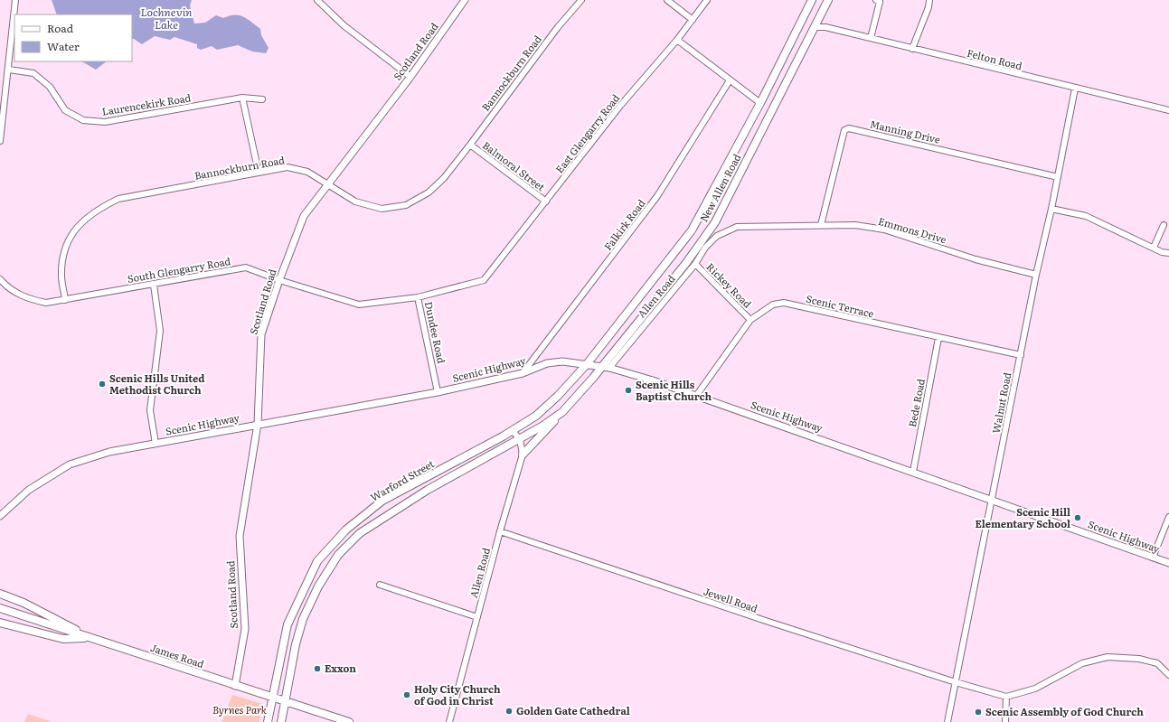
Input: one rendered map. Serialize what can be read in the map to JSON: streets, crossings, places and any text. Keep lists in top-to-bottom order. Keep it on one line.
{"streets":{"main road":["New Allen Road","Warford Street","James Road"],"street":["Scotland Road","Felton Road","Bannockburn Road","Laurencekirk Road","Manning Drive","East Glengarry Road","Balmoral Street","Falkirk Road","Emmons Drive","South Glengarry Road","Rickey Road","Allen Road","Scenic Terrace","Dundee Road","Scenic Highway","Bede Road","Walnut Road","Jewell Road"]},"crossings":[["Scotland Road","Bannockburn Road"],["Scotland Road","South Glengarry Road"],["Scotland Road","Scenic Highway"],["Scotland Road","James Road"],["Felton Road","New Allen Road"],["Felton Road","Walnut Road"],["Bannockburn Road","Balmoral Street"],["Bannockburn Road","South Glengarry Road"],["Manning Drive","Emmons Drive"],["Manning Drive","Walnut Road"],["East Glengarry Road","Balmoral Street"],["East Glengarry Road","South Glengarry Road"],["New Allen Road","Allen Road"],["New Allen Road","Scenic Highway"],["New Allen Road","Warford Street"],["Falkirk Road","Scenic Highway"],["Emmons Drive","Allen Road"],["Emmons Drive","Walnut Road"],["South Glengarry Road","Dundee Road"],["Rickey Road","Allen Road"],["Rickey Road","Scenic Terrace"],["Allen Road","Scenic Highway"],["Allen Road","Warford Street"],["Allen Road","Jewell Road"],["Scenic Terrace","Scenic Highway"],["Scenic Terrace","Bede Road"],["Scenic Terrace","Walnut Road"],["Dundee Road","Scenic Highway"],["Scenic Highway","Bede Road"],["Scenic Highway","Walnut Road"],["Scenic Highway","Warford Street"],["Walnut Road","Jewell Road"],["Warford Street","James Road"]],"water":["Lochnevin Lake"],"parks":["Byrnes Park"],"places":["Scenic Hills United Methodist Church","Scenic Hills Baptist Church","Scenic Hill Elementary School","Exxon","Holy City Church of God in Christ","Golden Gate Cathedral","Scenic Assembly of God Church"],"legend":["Road","Water"]}
